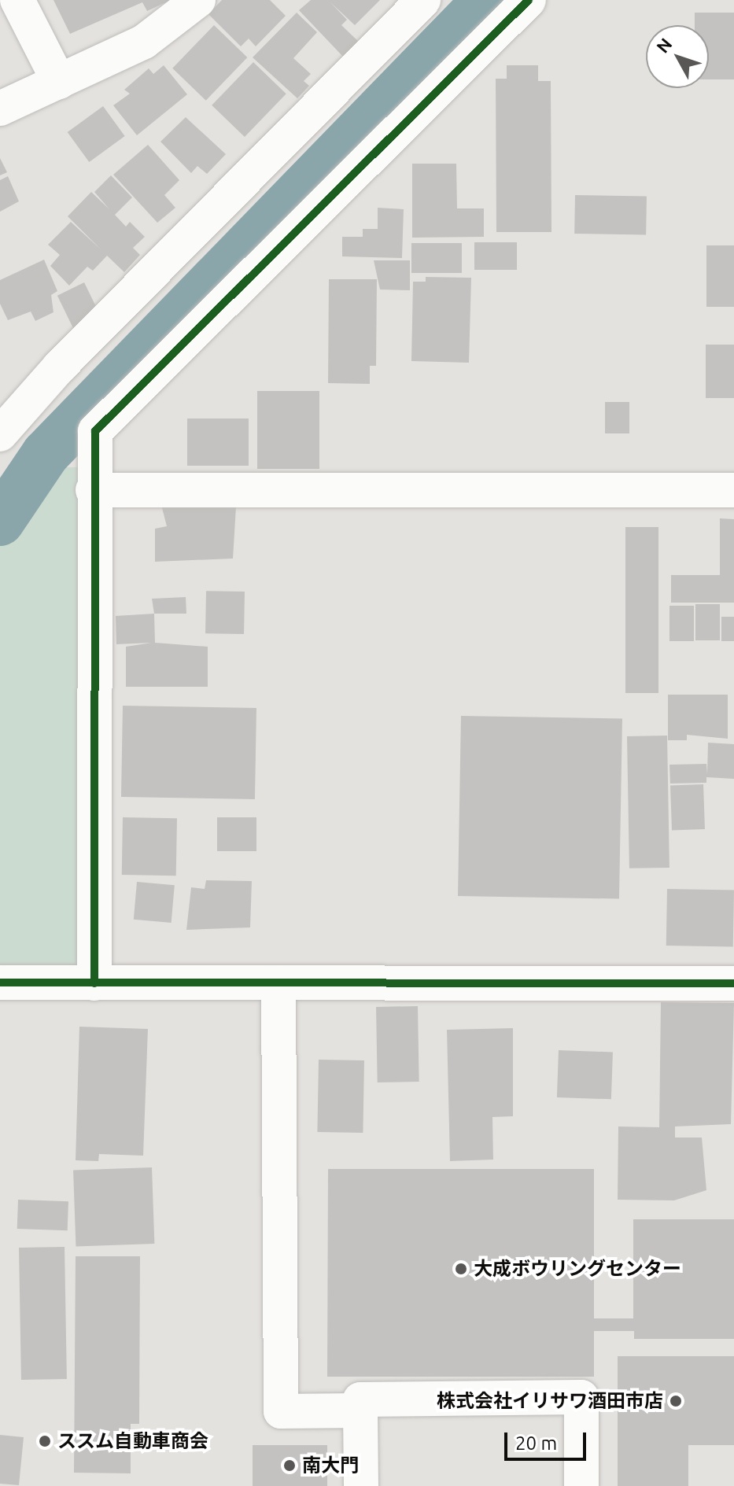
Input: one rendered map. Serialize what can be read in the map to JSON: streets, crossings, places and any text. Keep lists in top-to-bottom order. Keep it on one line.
{"places":["大成ボウリングセンター","株式会社イリサワ酒田市店","ススム自動車商会","南大門"],"scale_bar":"20 m","north":"top left"}
